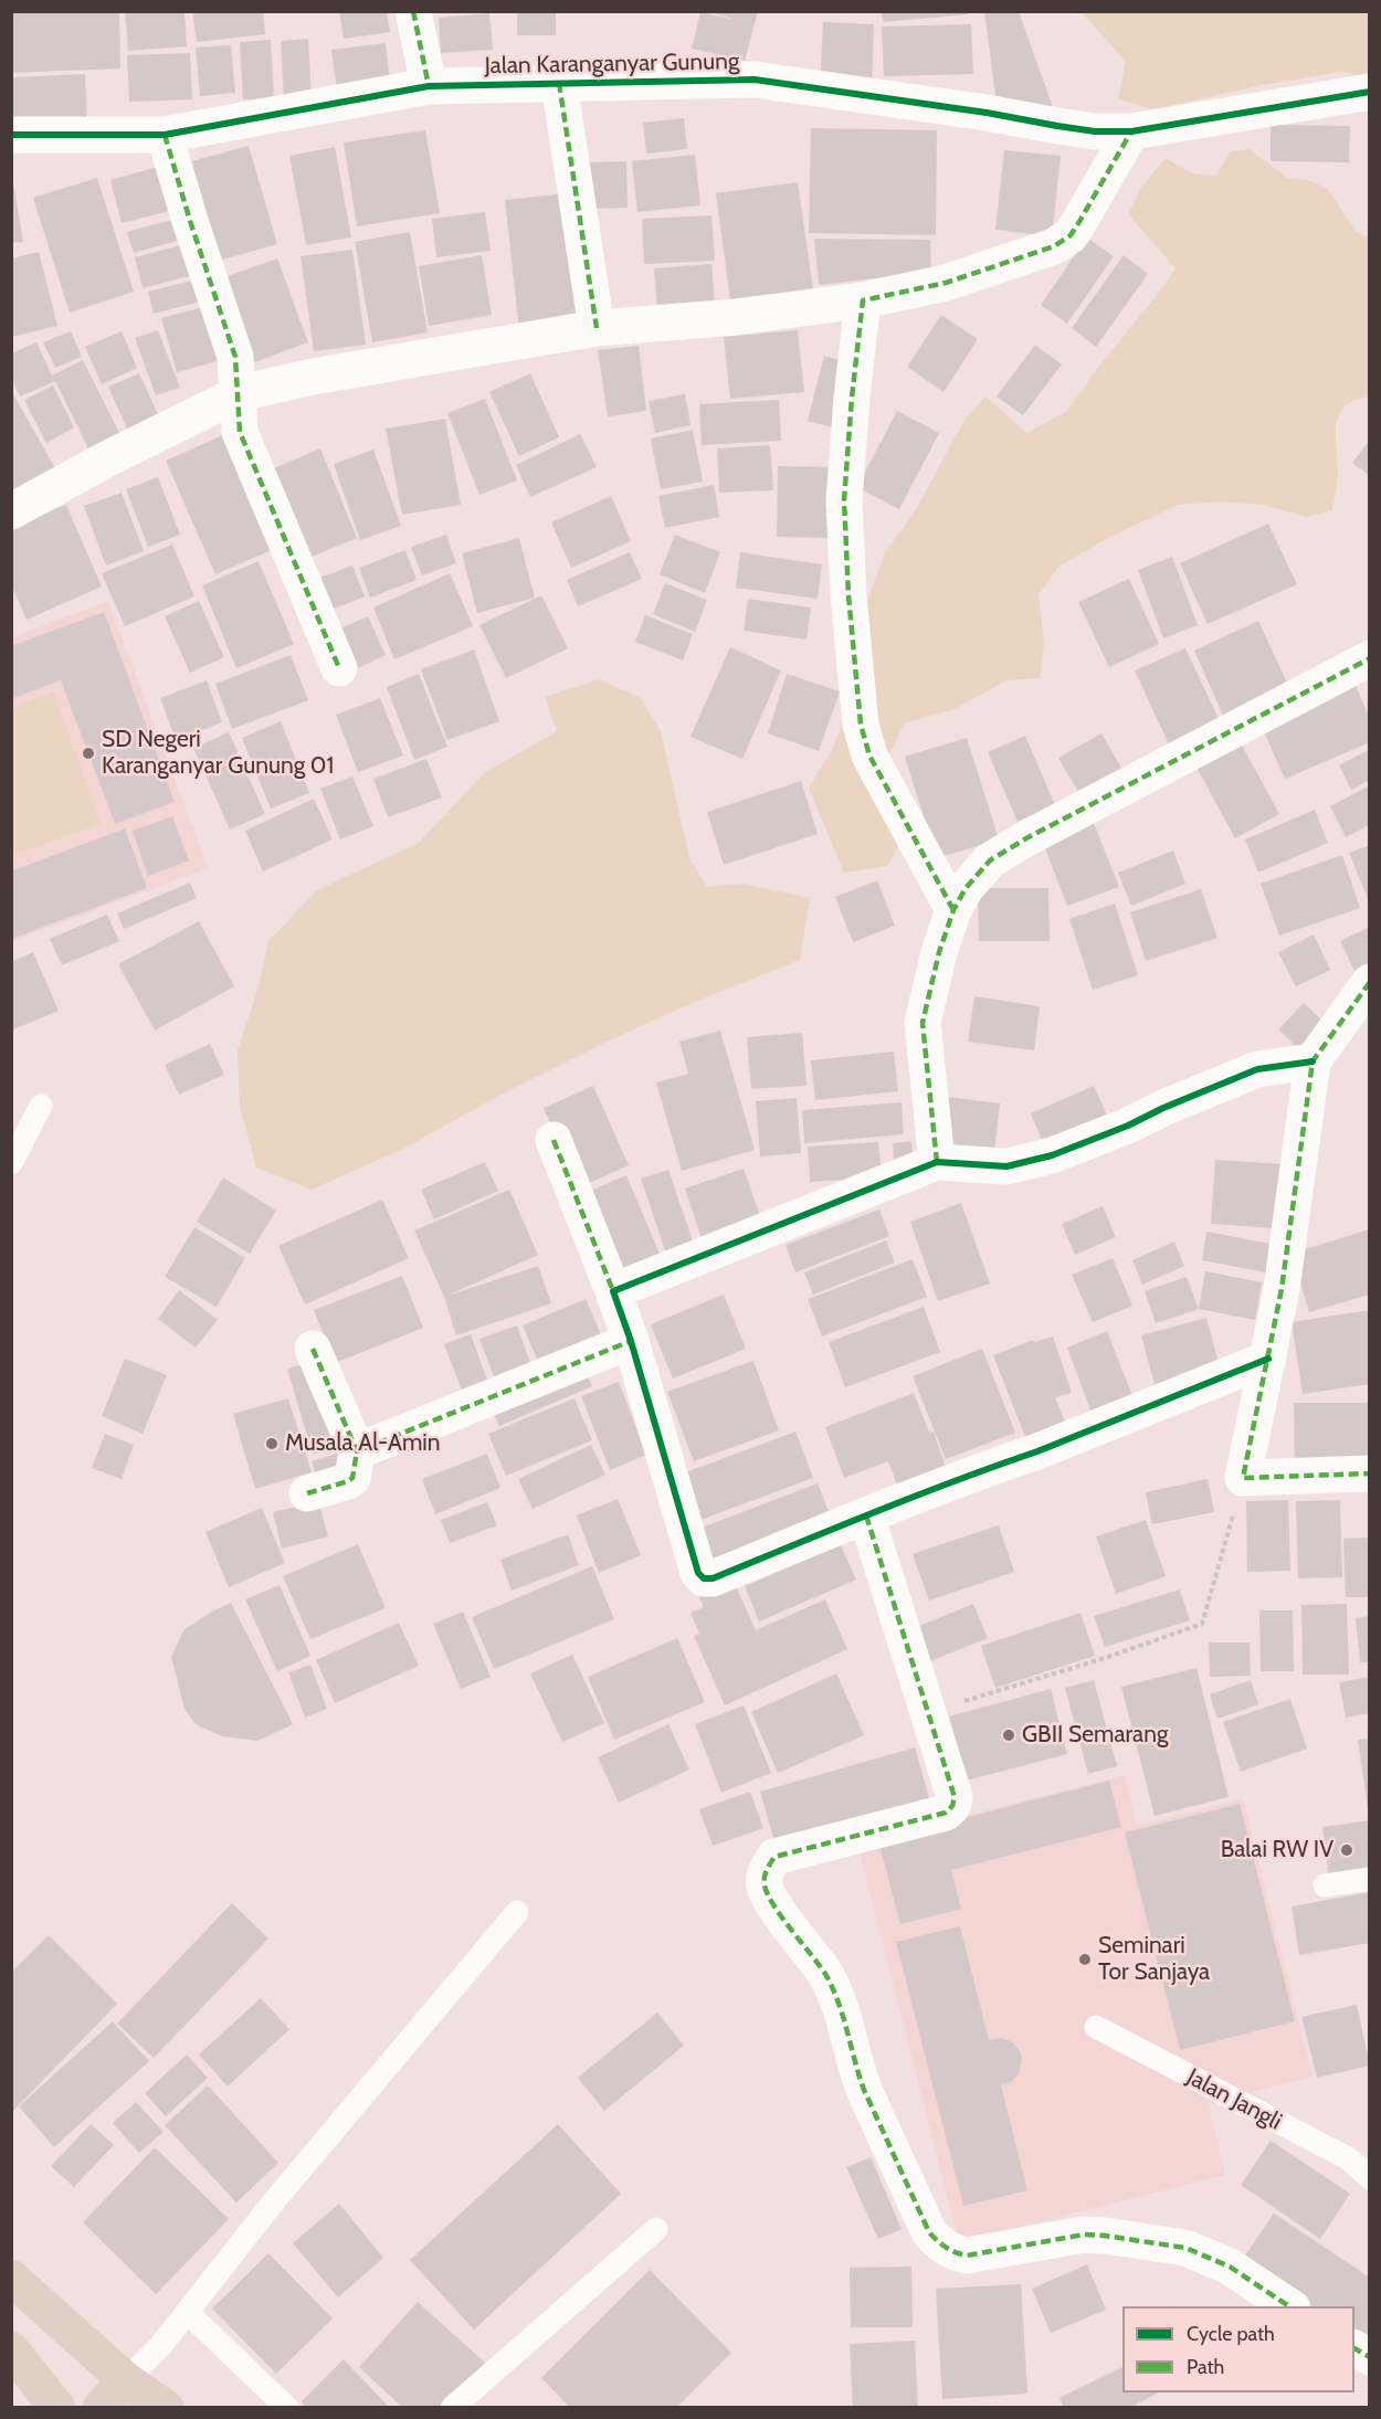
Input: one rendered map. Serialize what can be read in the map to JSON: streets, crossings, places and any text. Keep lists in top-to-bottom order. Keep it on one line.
{"streets":{"street":["Jalan Karanganyar Gunung"],"lane":["Jalan Jangli"]},"places":["SD Negeri Karanganyar Gunung 01","Musala Al-Amin","GBII Semarang","Balai RW IV","Seminari Tor Sanjaya"],"legend":["Cycle path","Path"]}
